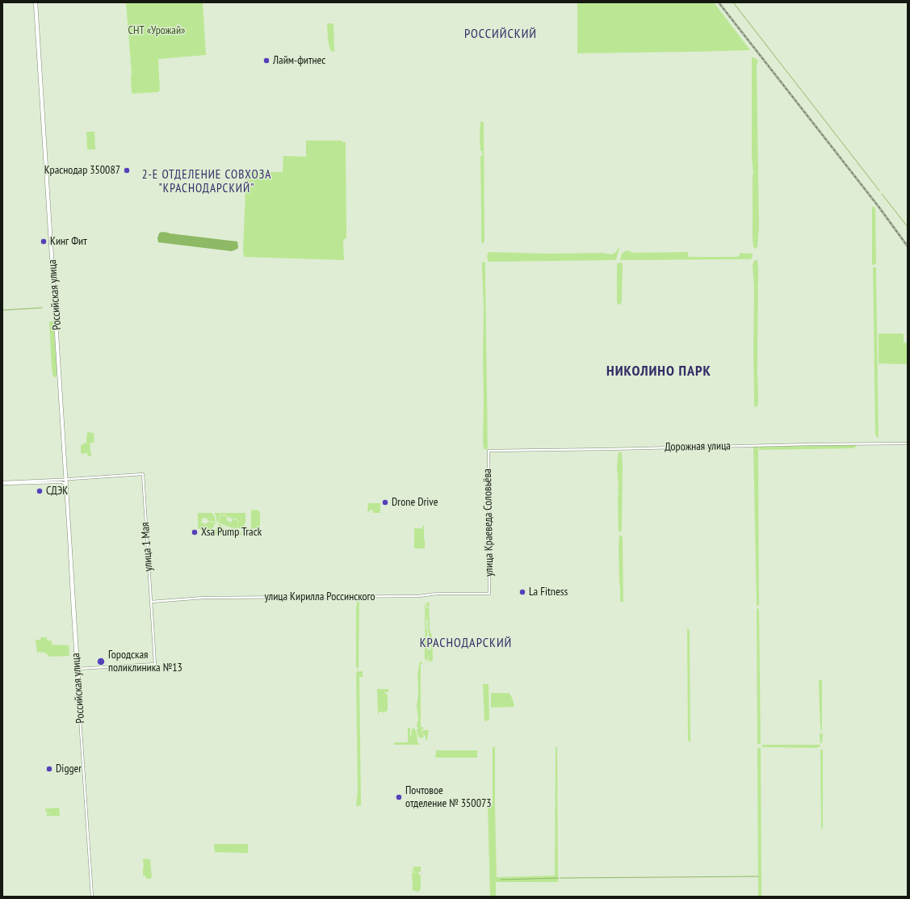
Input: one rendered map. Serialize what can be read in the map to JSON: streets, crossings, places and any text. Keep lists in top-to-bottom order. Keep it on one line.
{"streets":{"main road":["Российская улица","Дорожная улица","улица Краеведа Соловьёва","улица 1 Мая","улица Кирилла Россинского"]},"crossings":[["Российская улица","улица 1 Мая"],["Дорожная улица","улица Краеведа Соловьёва"],["улица Краеведа Соловьёва","улица Кирилла Россинского"],["улица 1 Мая","улица Кирилла Россинского"]],"districts":["РОССИЙСКИЙ","2-Е ОТДЕЛЕНИЕ СОВХОЗА \"КРАСНОДАРСКИЙ\"","НИКОЛИНО ПАРК","КРАСНОДАРСКИЙ"],"parks":["СНТ «Урожай»"],"places":["Лайм-фитнес","Краснодар 350087","Кинг Фит","СДЭК","Drone Drive","Xsa Pump Track","La Fitness","Городская поликлиника №13","Digger","Почтовое отделение № 350073"]}
